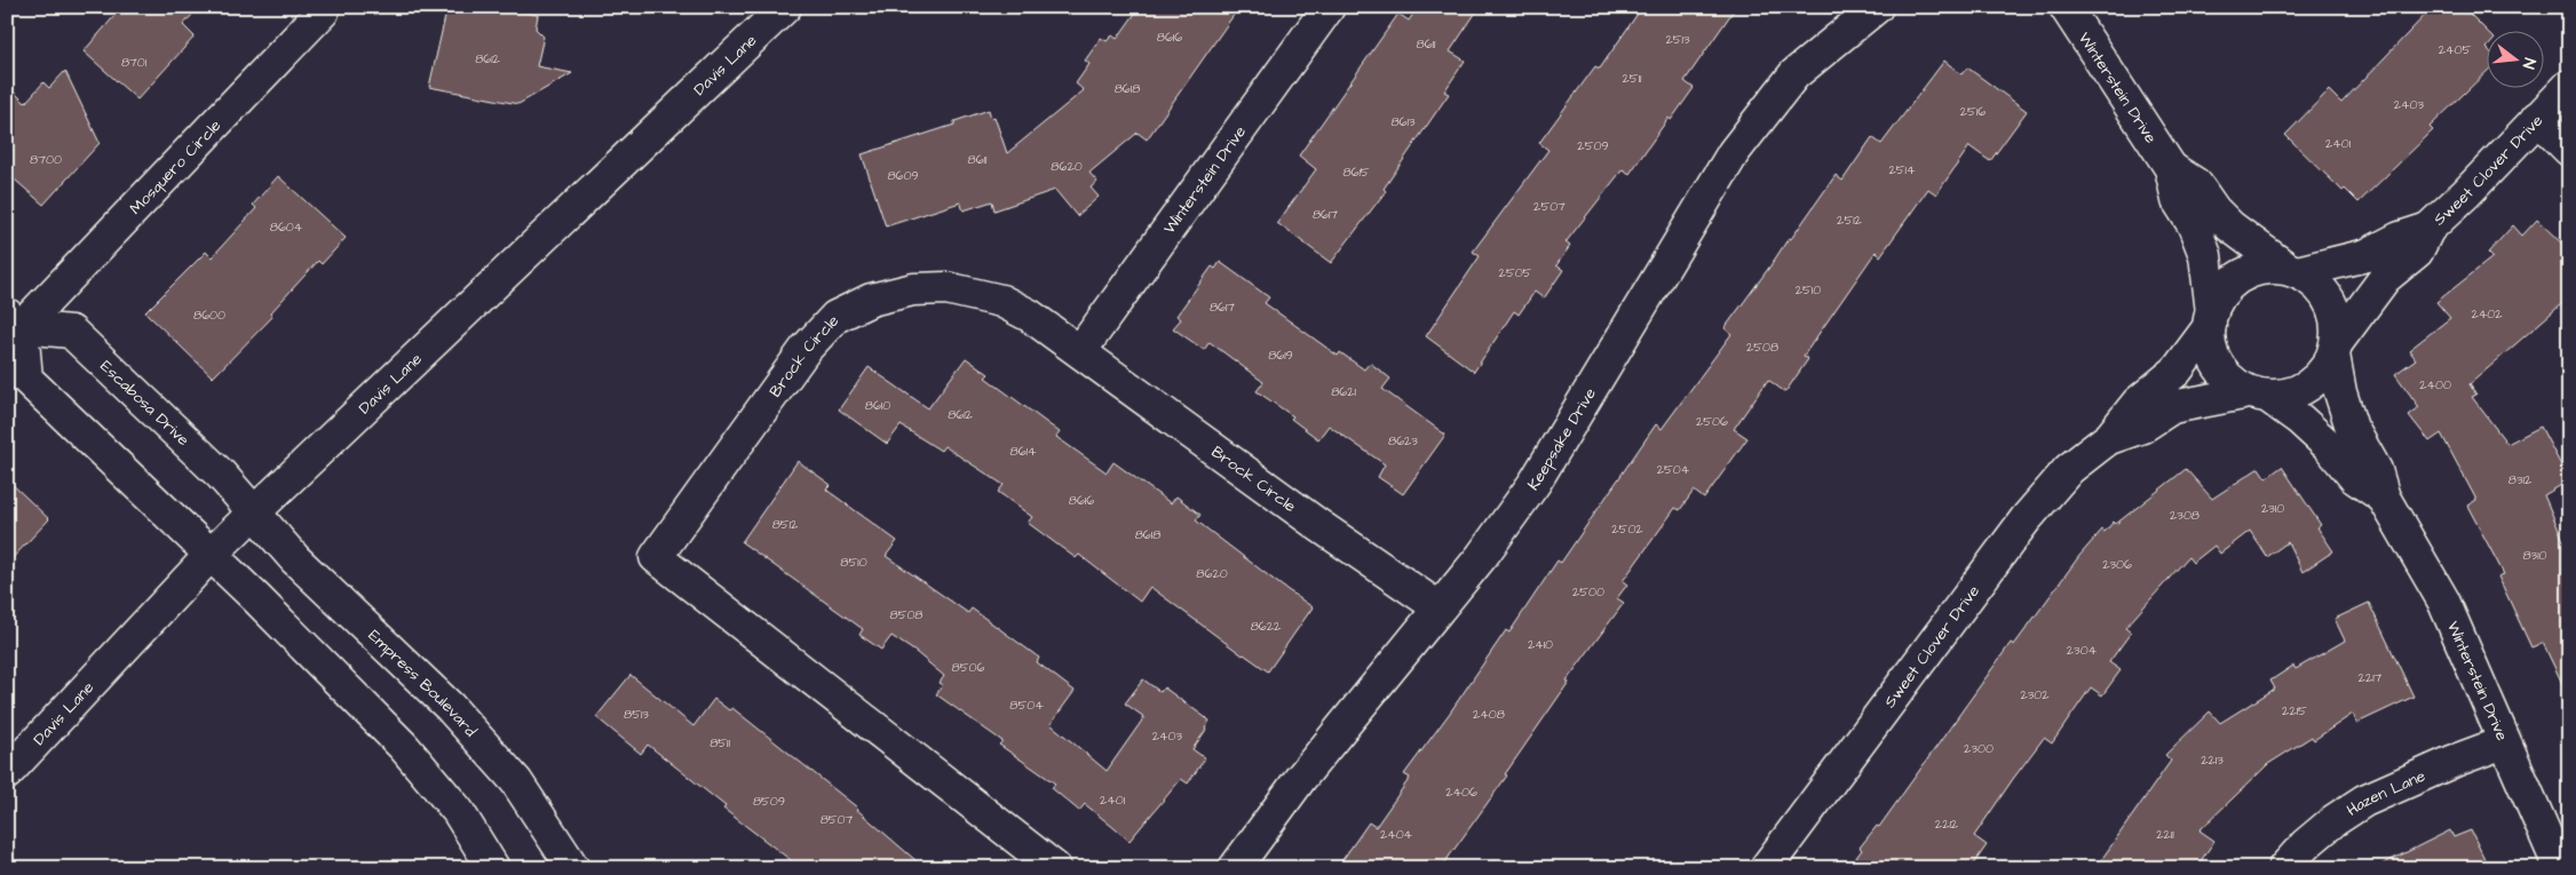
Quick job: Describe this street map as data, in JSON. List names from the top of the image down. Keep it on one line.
{"streets":{"street":["Davis Lane","Winterstein Drive","Mosquero Circle","Sweet Clover Drive","Brock Circle","Escabosa Drive","Keepsake Drive","Empress Boulevard","Hazen Lane"]},"crossings":[["Davis Lane","Escabosa Drive"],["Davis Lane","Empress Boulevard"],["Winterstein Drive","Sweet Clover Drive"],["Winterstein Drive","Brock Circle"],["Winterstein Drive","Hazen Lane"],["Mosquero Circle","Escabosa Drive"],["Brock Circle","Keepsake Drive"],["Escabosa Drive","Empress Boulevard"]],"house_numbers":["8616","2513","8611","2405","8612","8701","2511","8618","2403","2516","8613","2401","2509","8700","8611","8620","2514","8615","8609","2507","8617","2512","8604","2505","2510","8617","2402","8600","2508","8619","2400","8621","8610","8612","2506","8623","8614","2504","8312","8616","2310","2308","8512","2502","8618","8310","8510","2306","8620","2500","8508","8622","2410","2304","8506","2217","2302","8504","2215","8513","2408","2403","8511","2300","2213","2406","2401","8509","8507","2212","2404","2211"],"north":"right"}
